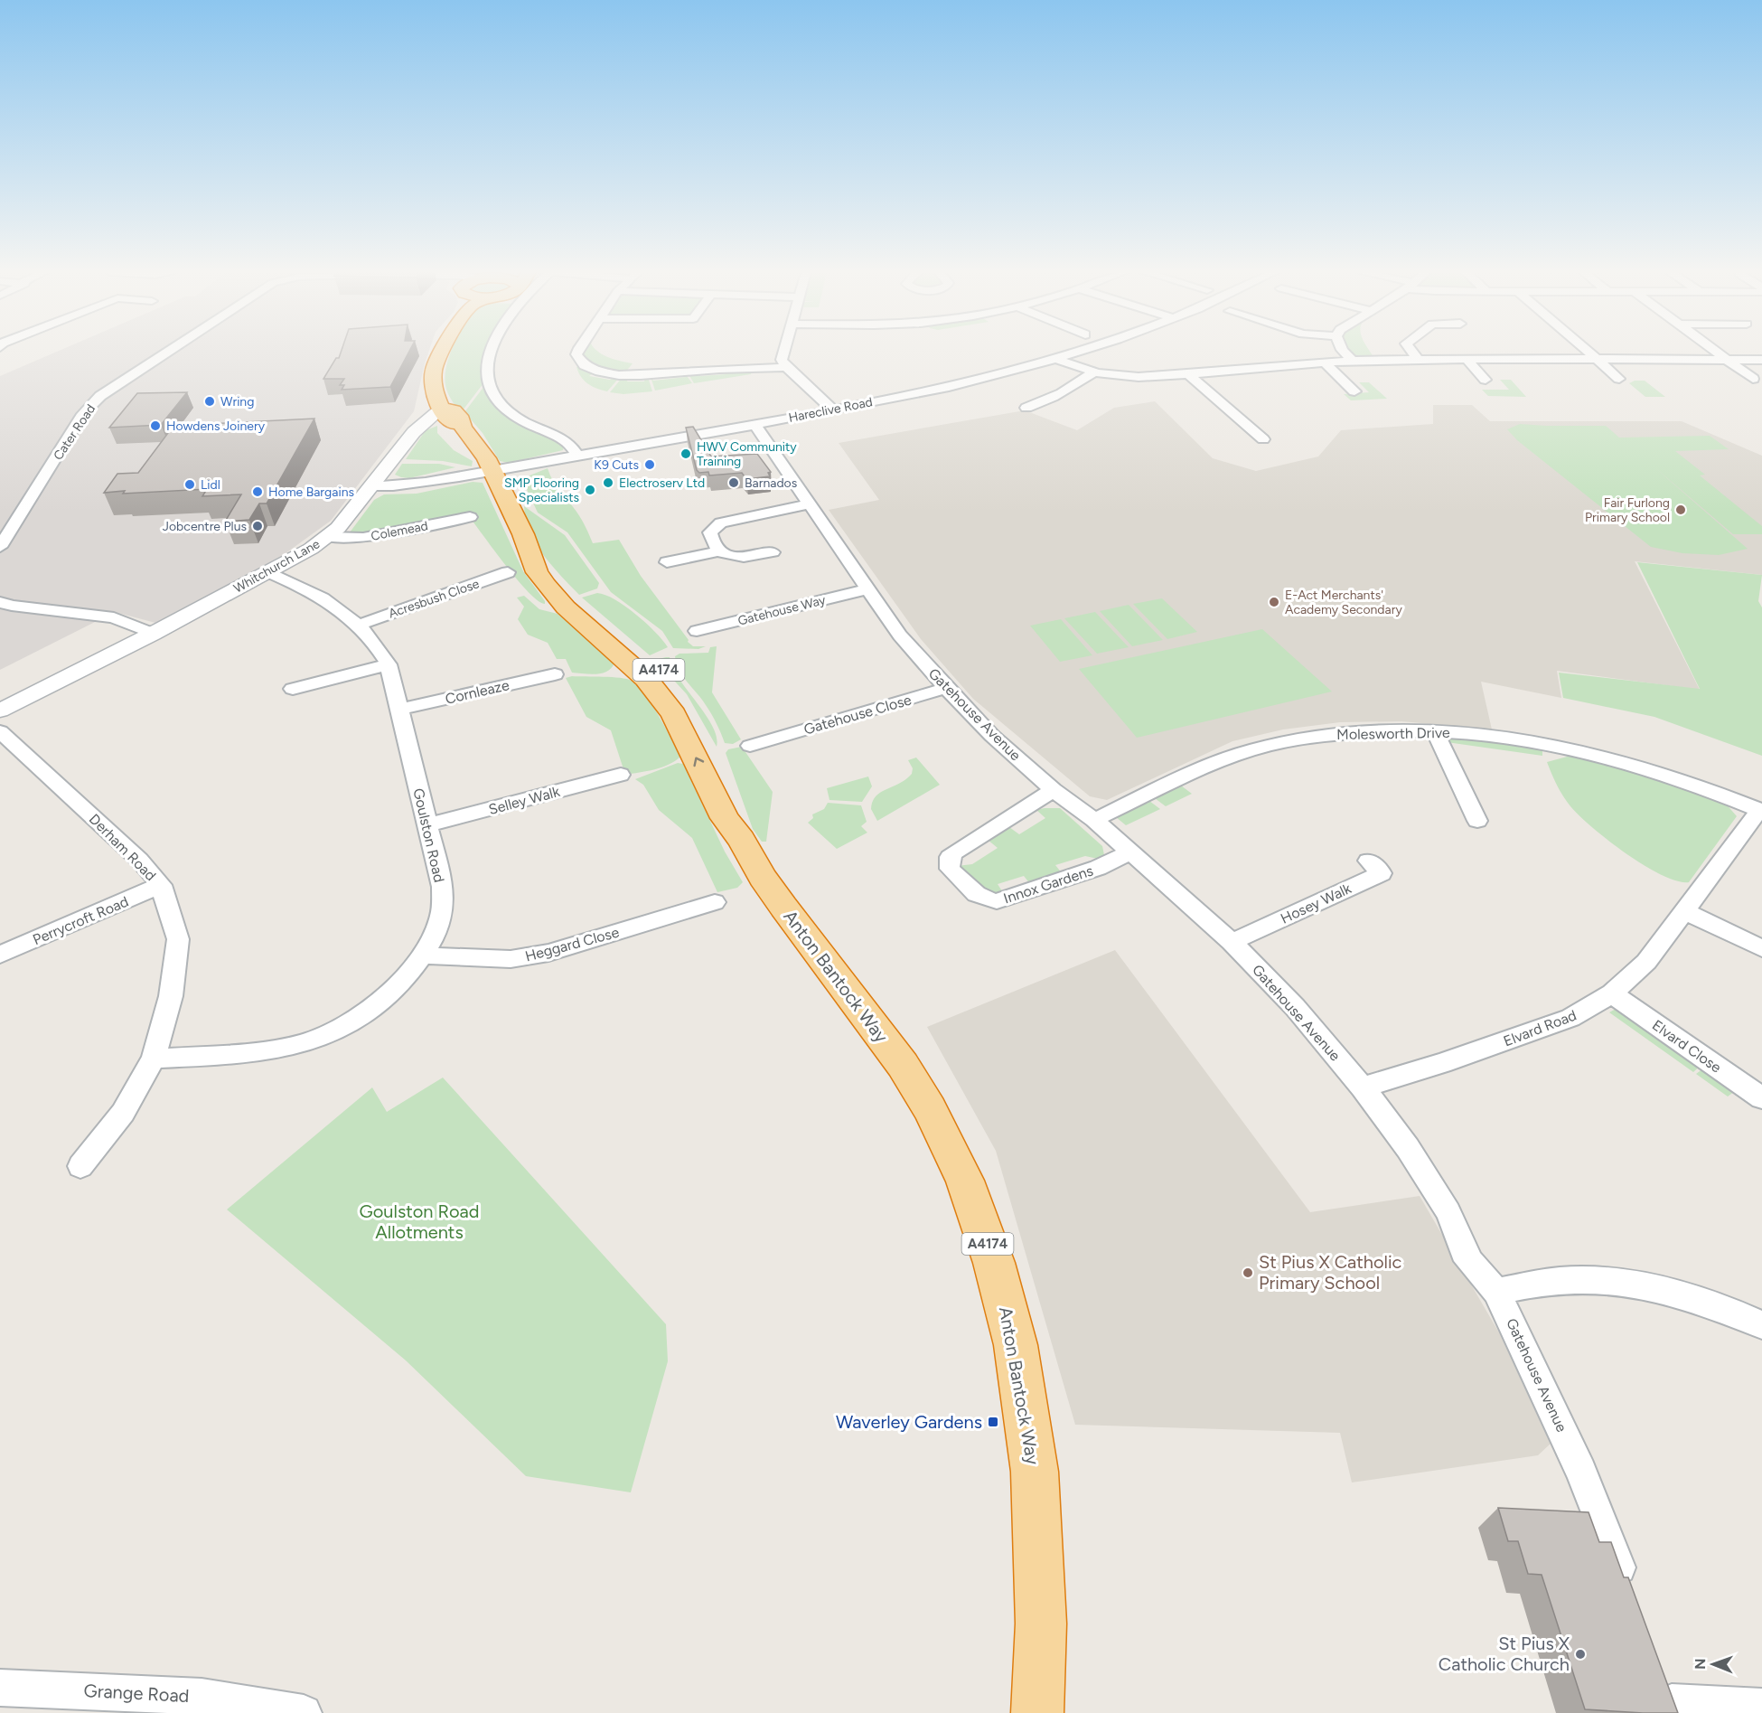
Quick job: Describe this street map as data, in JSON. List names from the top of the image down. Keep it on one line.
{"streets":{"highway":["A4174","Anton Bantock Way"],"street":["Hareclive Road","Cater Road","Colemead","Whitchurch Lane","Acresbush Close","Gatehouse Way","Cornleaze","Gatehouse Close","Gatehouse Avenue","Molesworth Drive","Selley Walk","Goulston Road","Derham Road","Innox Gardens","Hosey Walk","Perrycroft Road","Heggard Close","Elvard Road","Elvard Close","Grange Road"]},"crossings":[["Hareclive Road","Whitchurch Lane"],["Hareclive Road","A4174"],["Hareclive Road","Gatehouse Avenue"],["Hareclive Road","Anton Bantock Way"],["Colemead","Whitchurch Lane"],["Whitchurch Lane","A4174"],["Whitchurch Lane","Goulston Road"],["Acresbush Close","Goulston Road"],["Gatehouse Way","Gatehouse Avenue"],["A4174","Anton Bantock Way"],["Cornleaze","Goulston Road"],["Gatehouse Close","Gatehouse Avenue"],["Gatehouse Avenue","Molesworth Drive"],["Gatehouse Avenue","Innox Gardens"],["Gatehouse Avenue","Hosey Walk"],["Gatehouse Avenue","Elvard Road"],["Molesworth Drive","Elvard Road"],["Selley Walk","Goulston Road"],["Goulston Road","Derham Road"],["Goulston Road","Heggard Close"],["Derham Road","Perrycroft Road"],["Elvard Road","Elvard Close"]],"parks":["Goulston Road Allotments"],"places":{"other":["Wring","Howdens Joinery","HWV Community Training","K9 Cuts","Electroserv Ltd","Barnados","Lidl","SMP Flooring Specialists","Home Bargains","Fair Furlong Primary School","Jobcentre Plus","E-Act Merchants' Academy Secondary","St Pius X Catholic Primary School","St Pius X Catholic Church"],"transit":["Waverley Gardens"]},"north":"left"}
